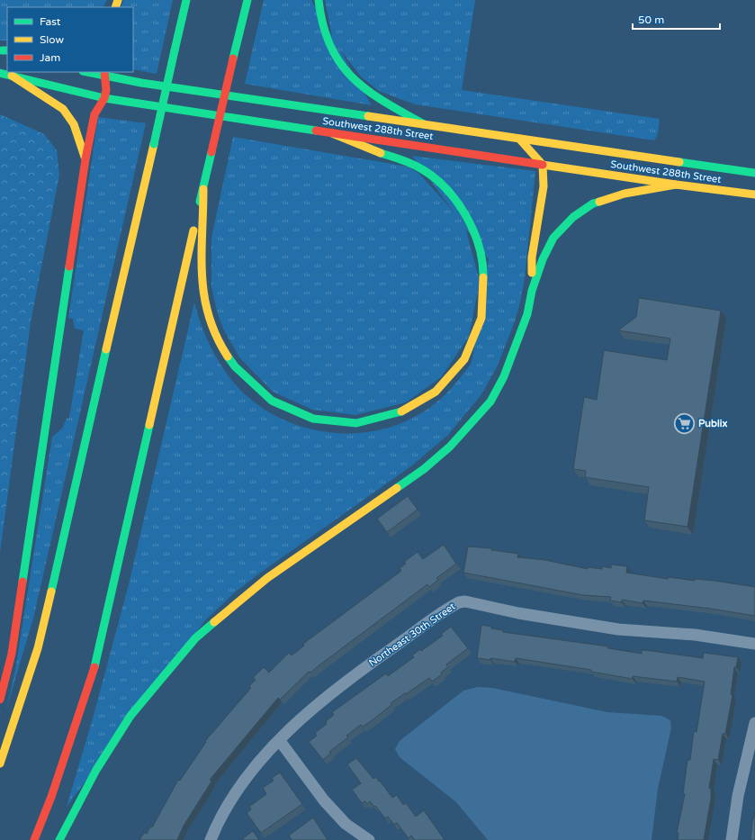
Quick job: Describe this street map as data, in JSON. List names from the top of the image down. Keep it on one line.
{"streets":{"main road":["Southwest 288th Street"],"street":["Northeast 30th Street"]},"places":{"supermarket":["Publix"]},"legend":["Fast","Slow","Jam"],"scale_bar":"50 m"}
